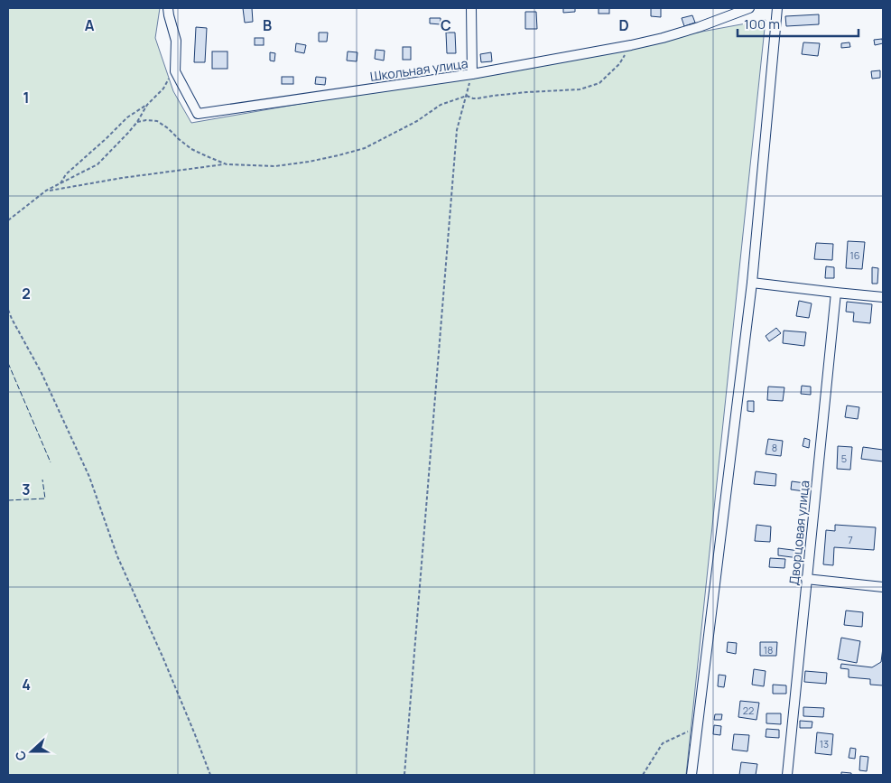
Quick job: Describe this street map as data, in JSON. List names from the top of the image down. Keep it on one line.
{"streets":{"street":["Школьная улица","Дворцовая улица"]},"house_numbers":["16","8","5","7","18","22","13"],"scale_bar":"100 m","north":"left","grid":{"columns":["A","B","C","D"],"rows":["1","2","3","4"]}}
